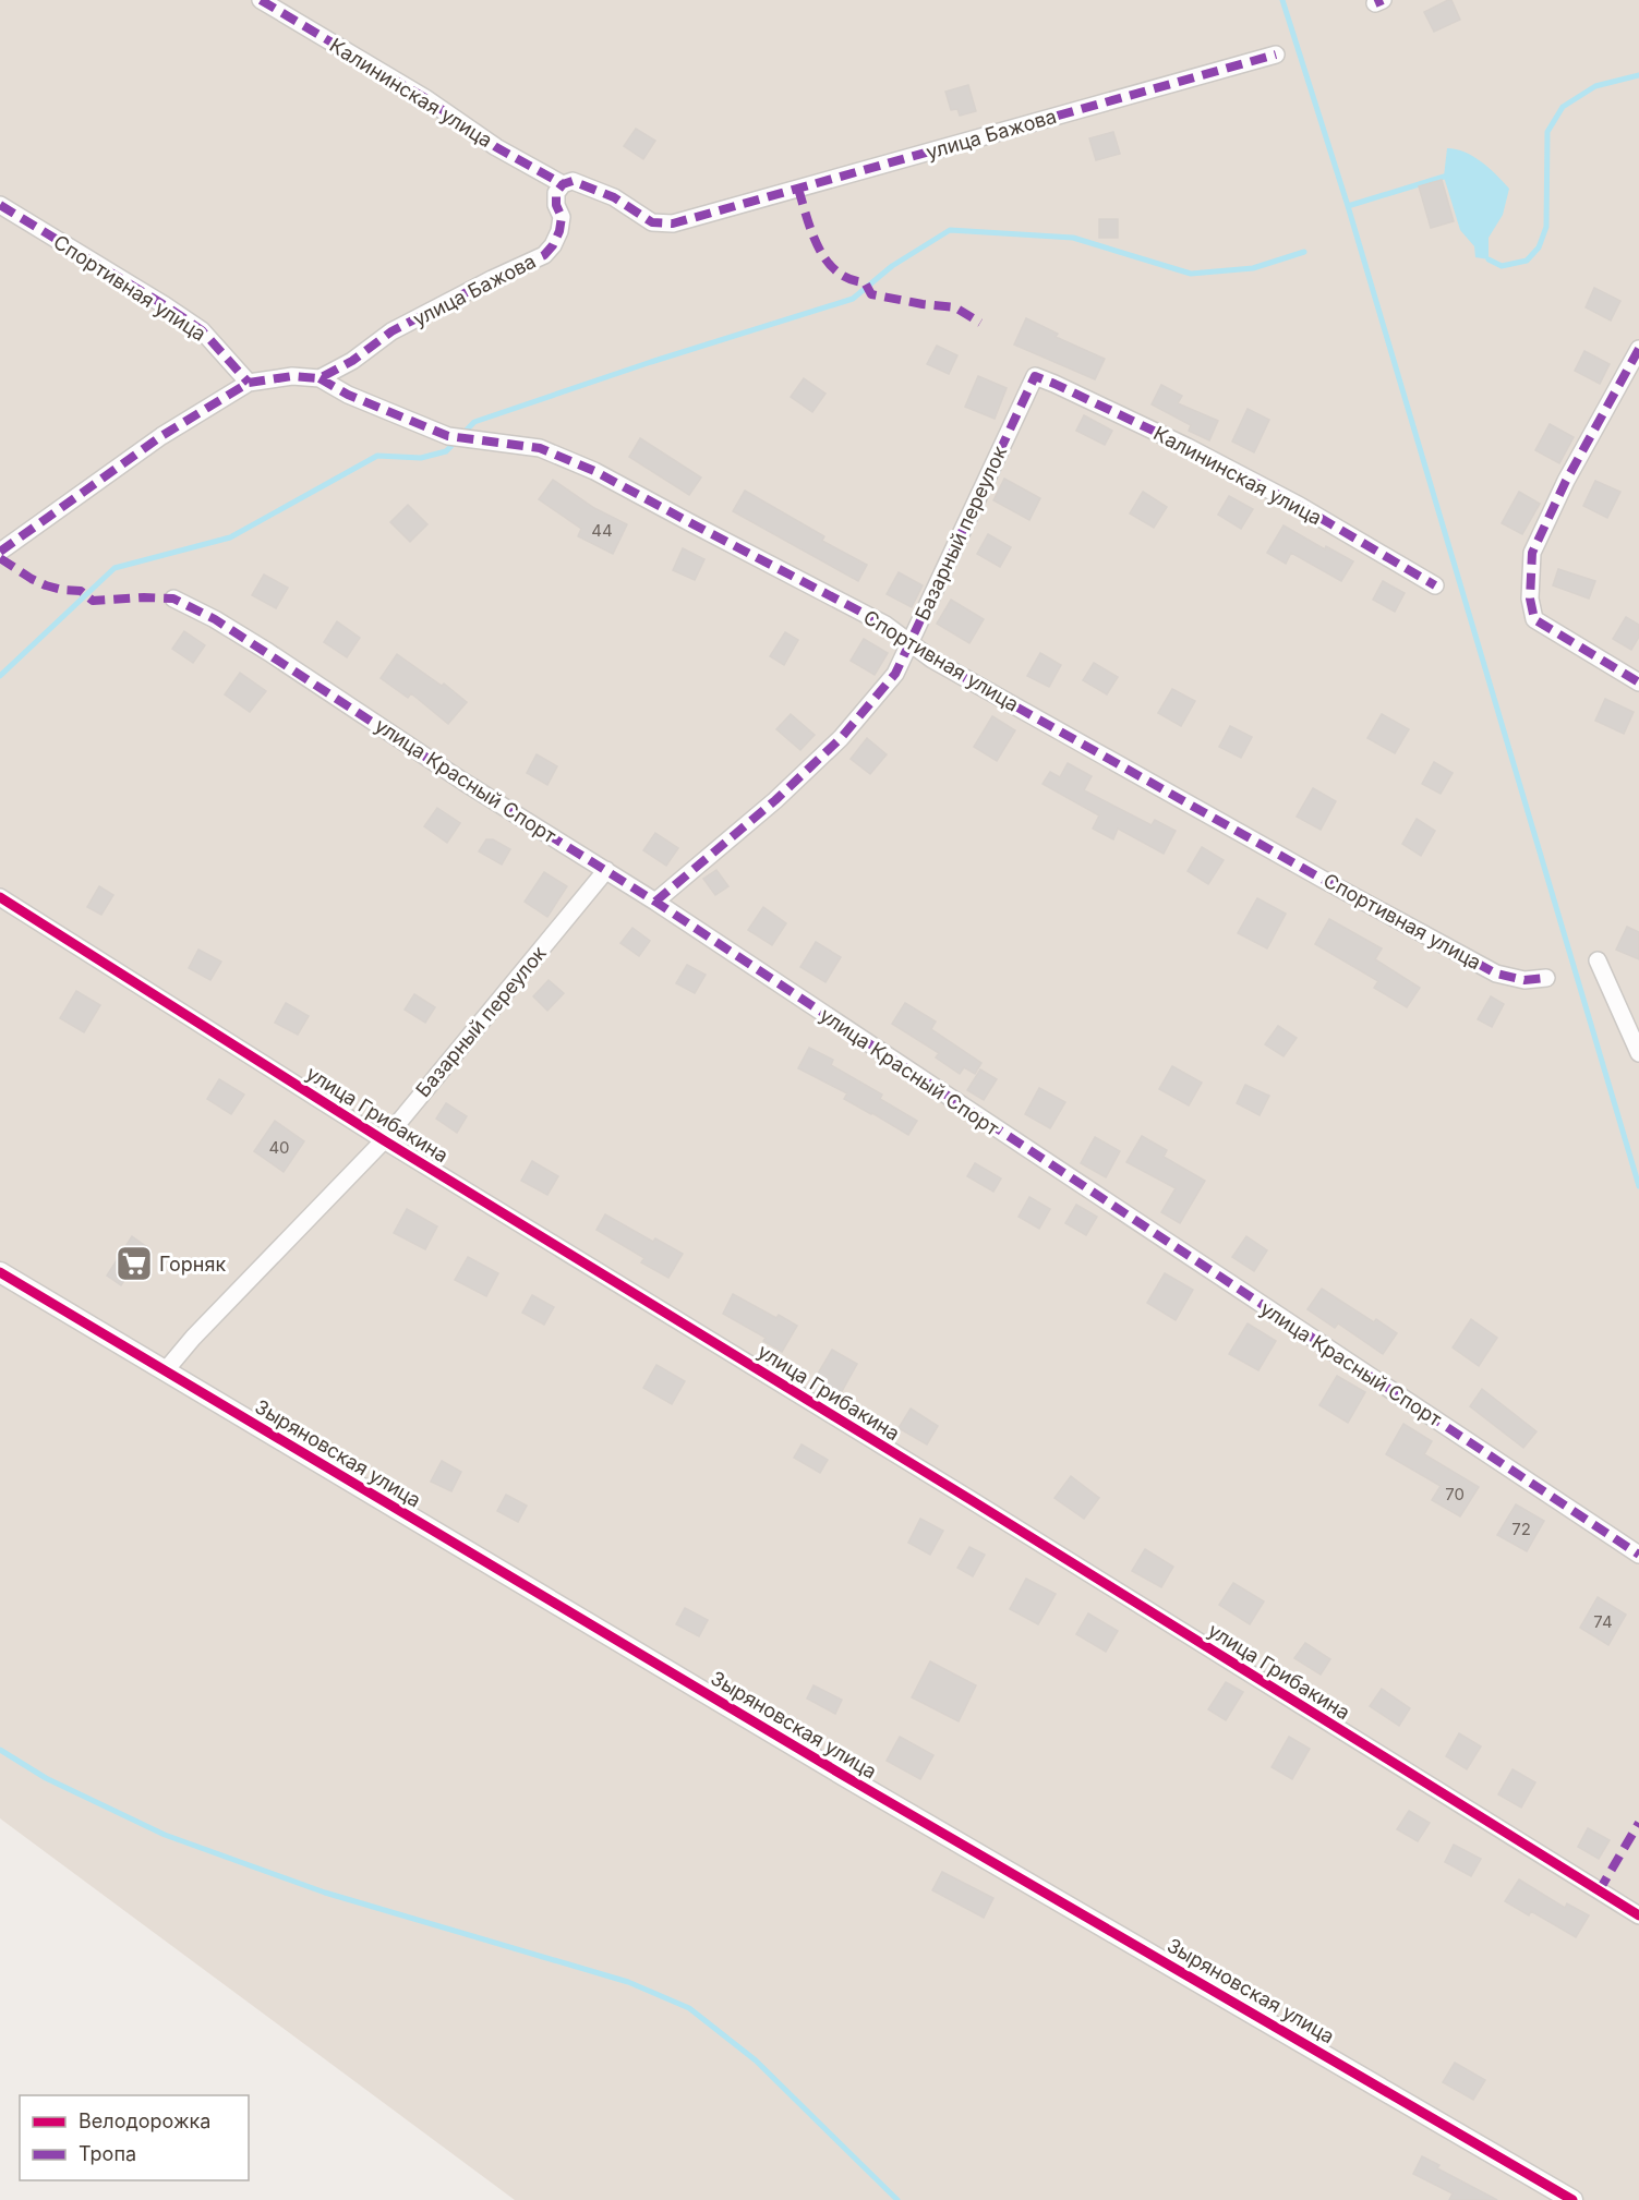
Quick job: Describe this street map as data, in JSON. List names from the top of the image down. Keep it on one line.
{"streets":{"street":["Калининская улица","улица Бажова","Спортивная улица","Базарный переулок","улица Красный Спорт","улица Грибакина","Зыряновская улица"]},"crossings":[["Калининская улица","улица Бажова"],["Калининская улица","Базарный переулок"],["улица Бажова","Спортивная улица"],["Спортивная улица","Базарный переулок"],["Базарный переулок","улица Красный Спорт"],["Базарный переулок","улица Грибакина"],["Базарный переулок","Зыряновская улица"]],"places":{"supermarket":["Горняк"]},"house_numbers":["44","40","70","72","74"],"legend":["Велодорожка","Тропа"]}
